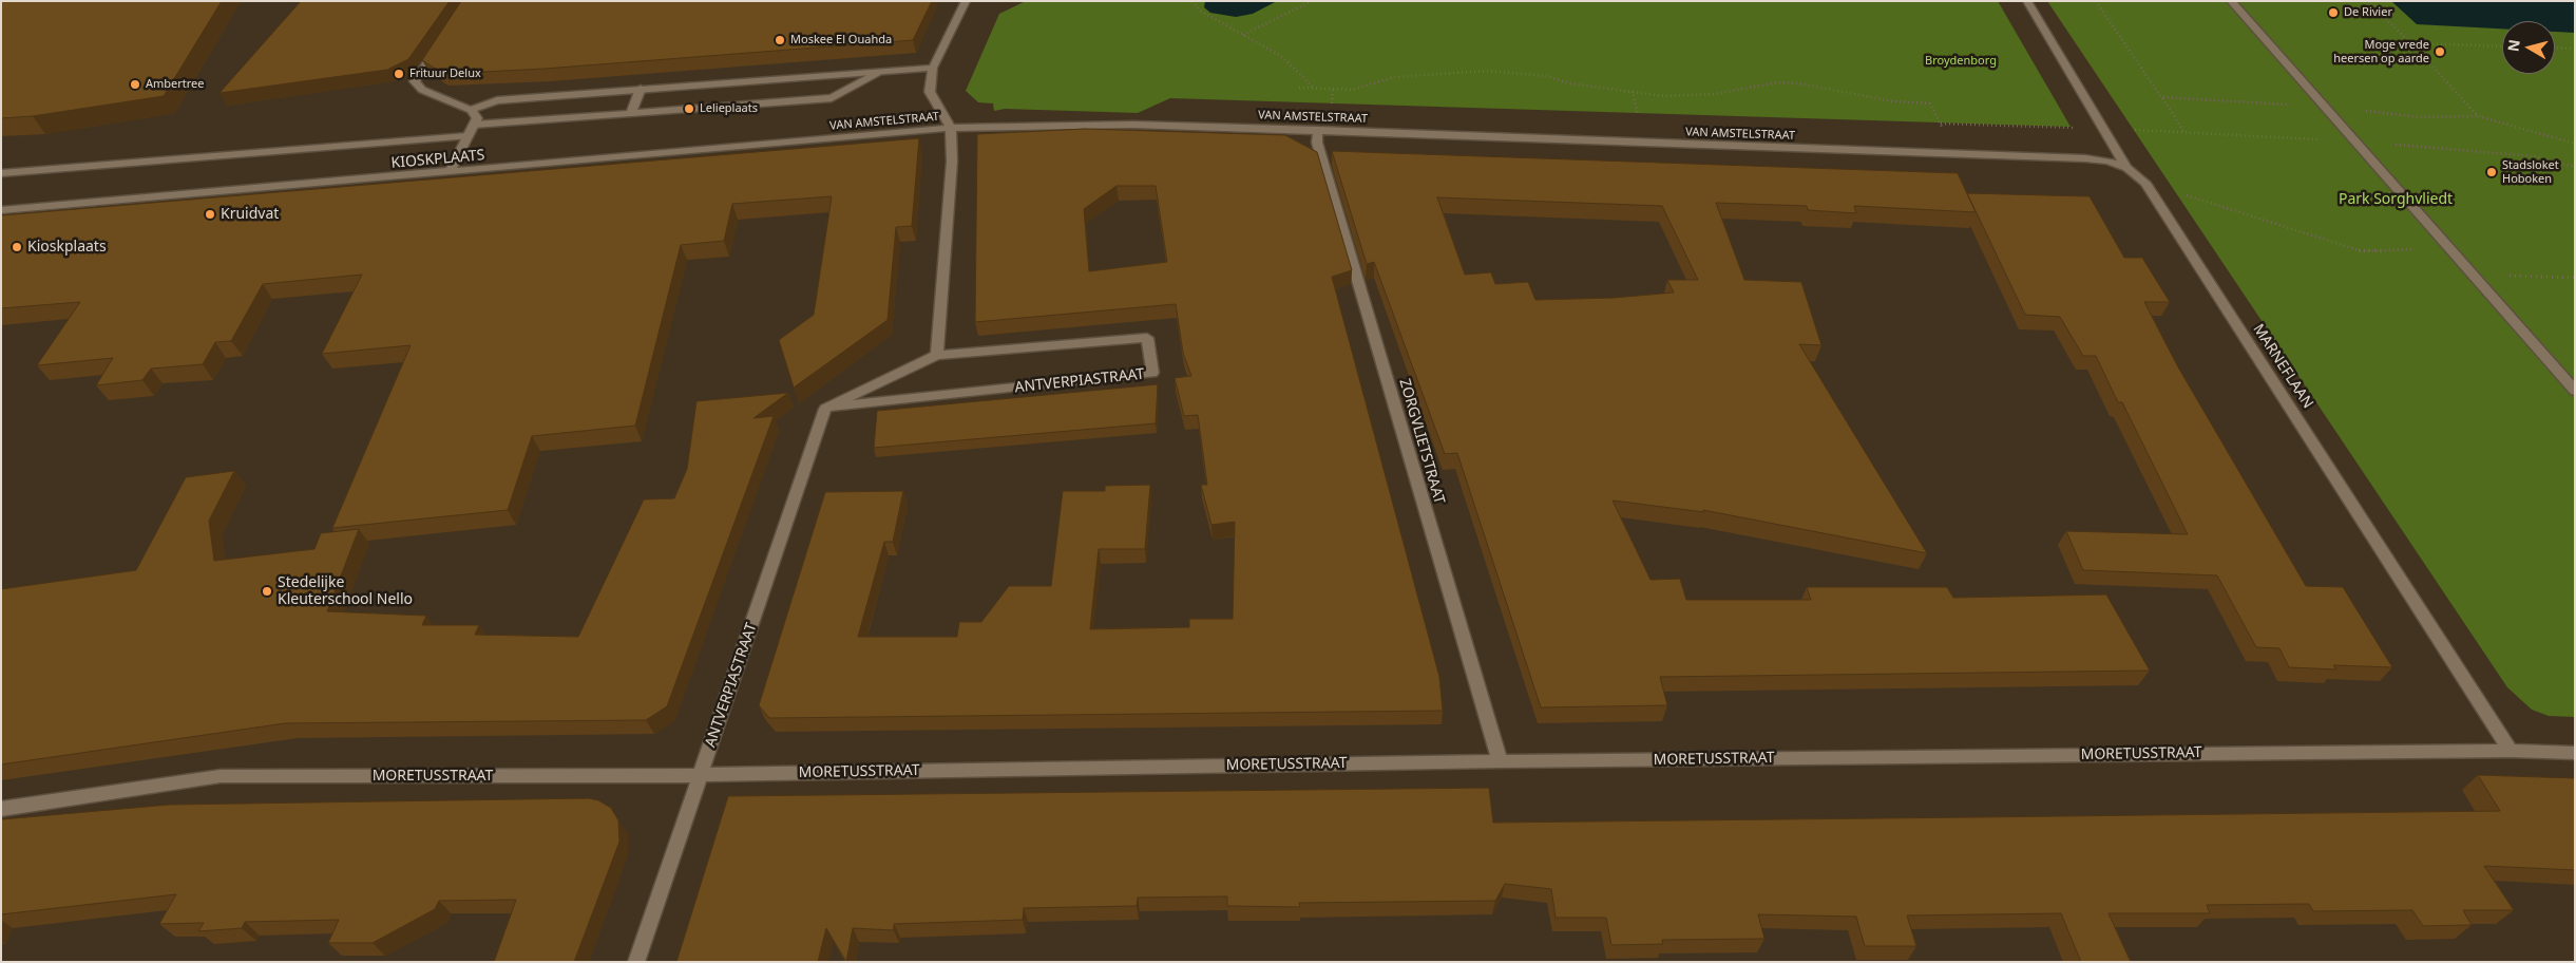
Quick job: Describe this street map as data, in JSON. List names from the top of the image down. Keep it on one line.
{"streets":{"street":["VAN AMSTELSTRAAT","KIOSKPLAATS","MARNEFLAAN","ANTVERPIASTRAAT","ZORGVLIETSTRAAT","MORETUSSTRAAT"]},"crossings":[["VAN AMSTELSTRAAT","KIOSKPLAATS"],["VAN AMSTELSTRAAT","MARNEFLAAN"],["VAN AMSTELSTRAAT","ZORGVLIETSTRAAT"],["MARNEFLAAN","MORETUSSTRAAT"],["ANTVERPIASTRAAT","MORETUSSTRAAT"],["ZORGVLIETSTRAAT","MORETUSSTRAAT"]],"parks":["Broydenborg","Park Sorghvliedt"],"places":["De Rivier","Moskee El Ouahda","Moge vrede heersen op aarde","Frituur Delux","Ambertree","Lelieplaats","Stadsloket Hoboken","Kruidvat","Kioskplaats","Stedelijke Kleuterschool Nello"],"north":"left"}
